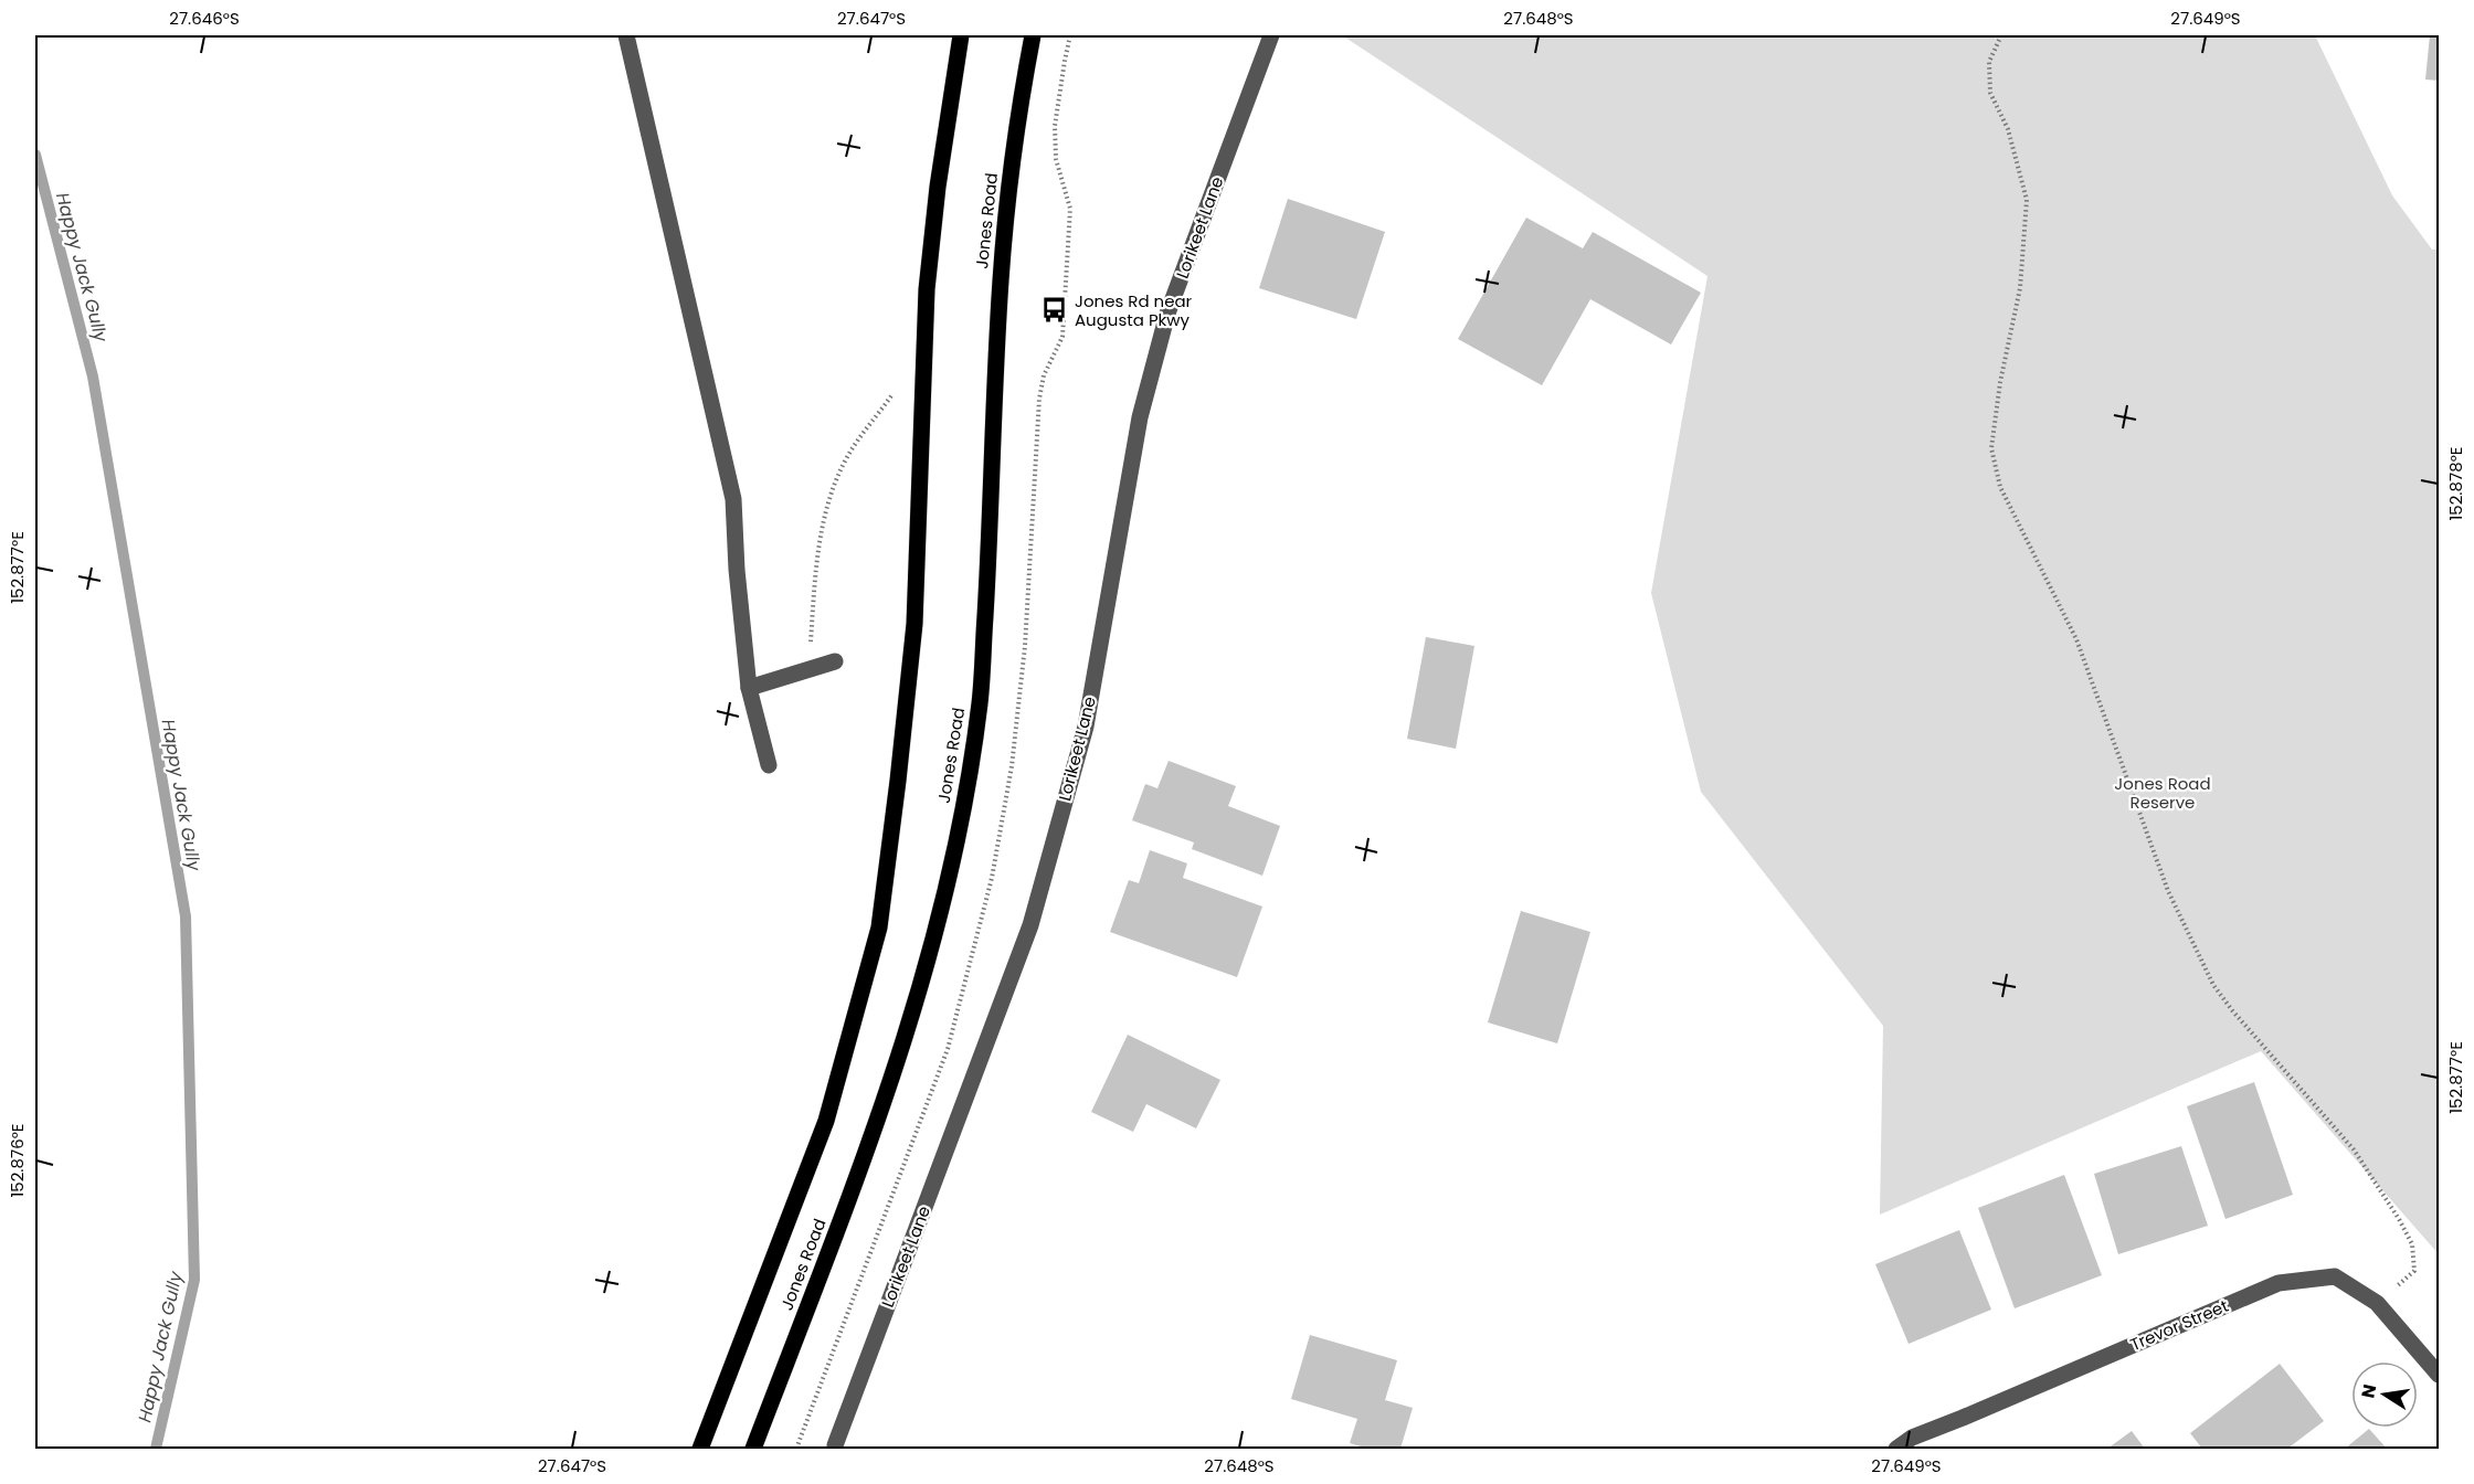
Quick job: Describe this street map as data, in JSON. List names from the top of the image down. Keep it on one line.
{"streets":{"main road":["Jones Road"],"street":["Lorikeet Lane","Trevor Street"]},"water":["Happy Jack Gully"],"parks":["Jones Road Reserve"],"places":{"bus stop":["Jones Rd near Augusta Pkwy"]},"north":"left","coordinates":["27.646°S","27.647°S","27.648°S","27.649°S","152.878°E","152.877°E","152.876°E"]}
